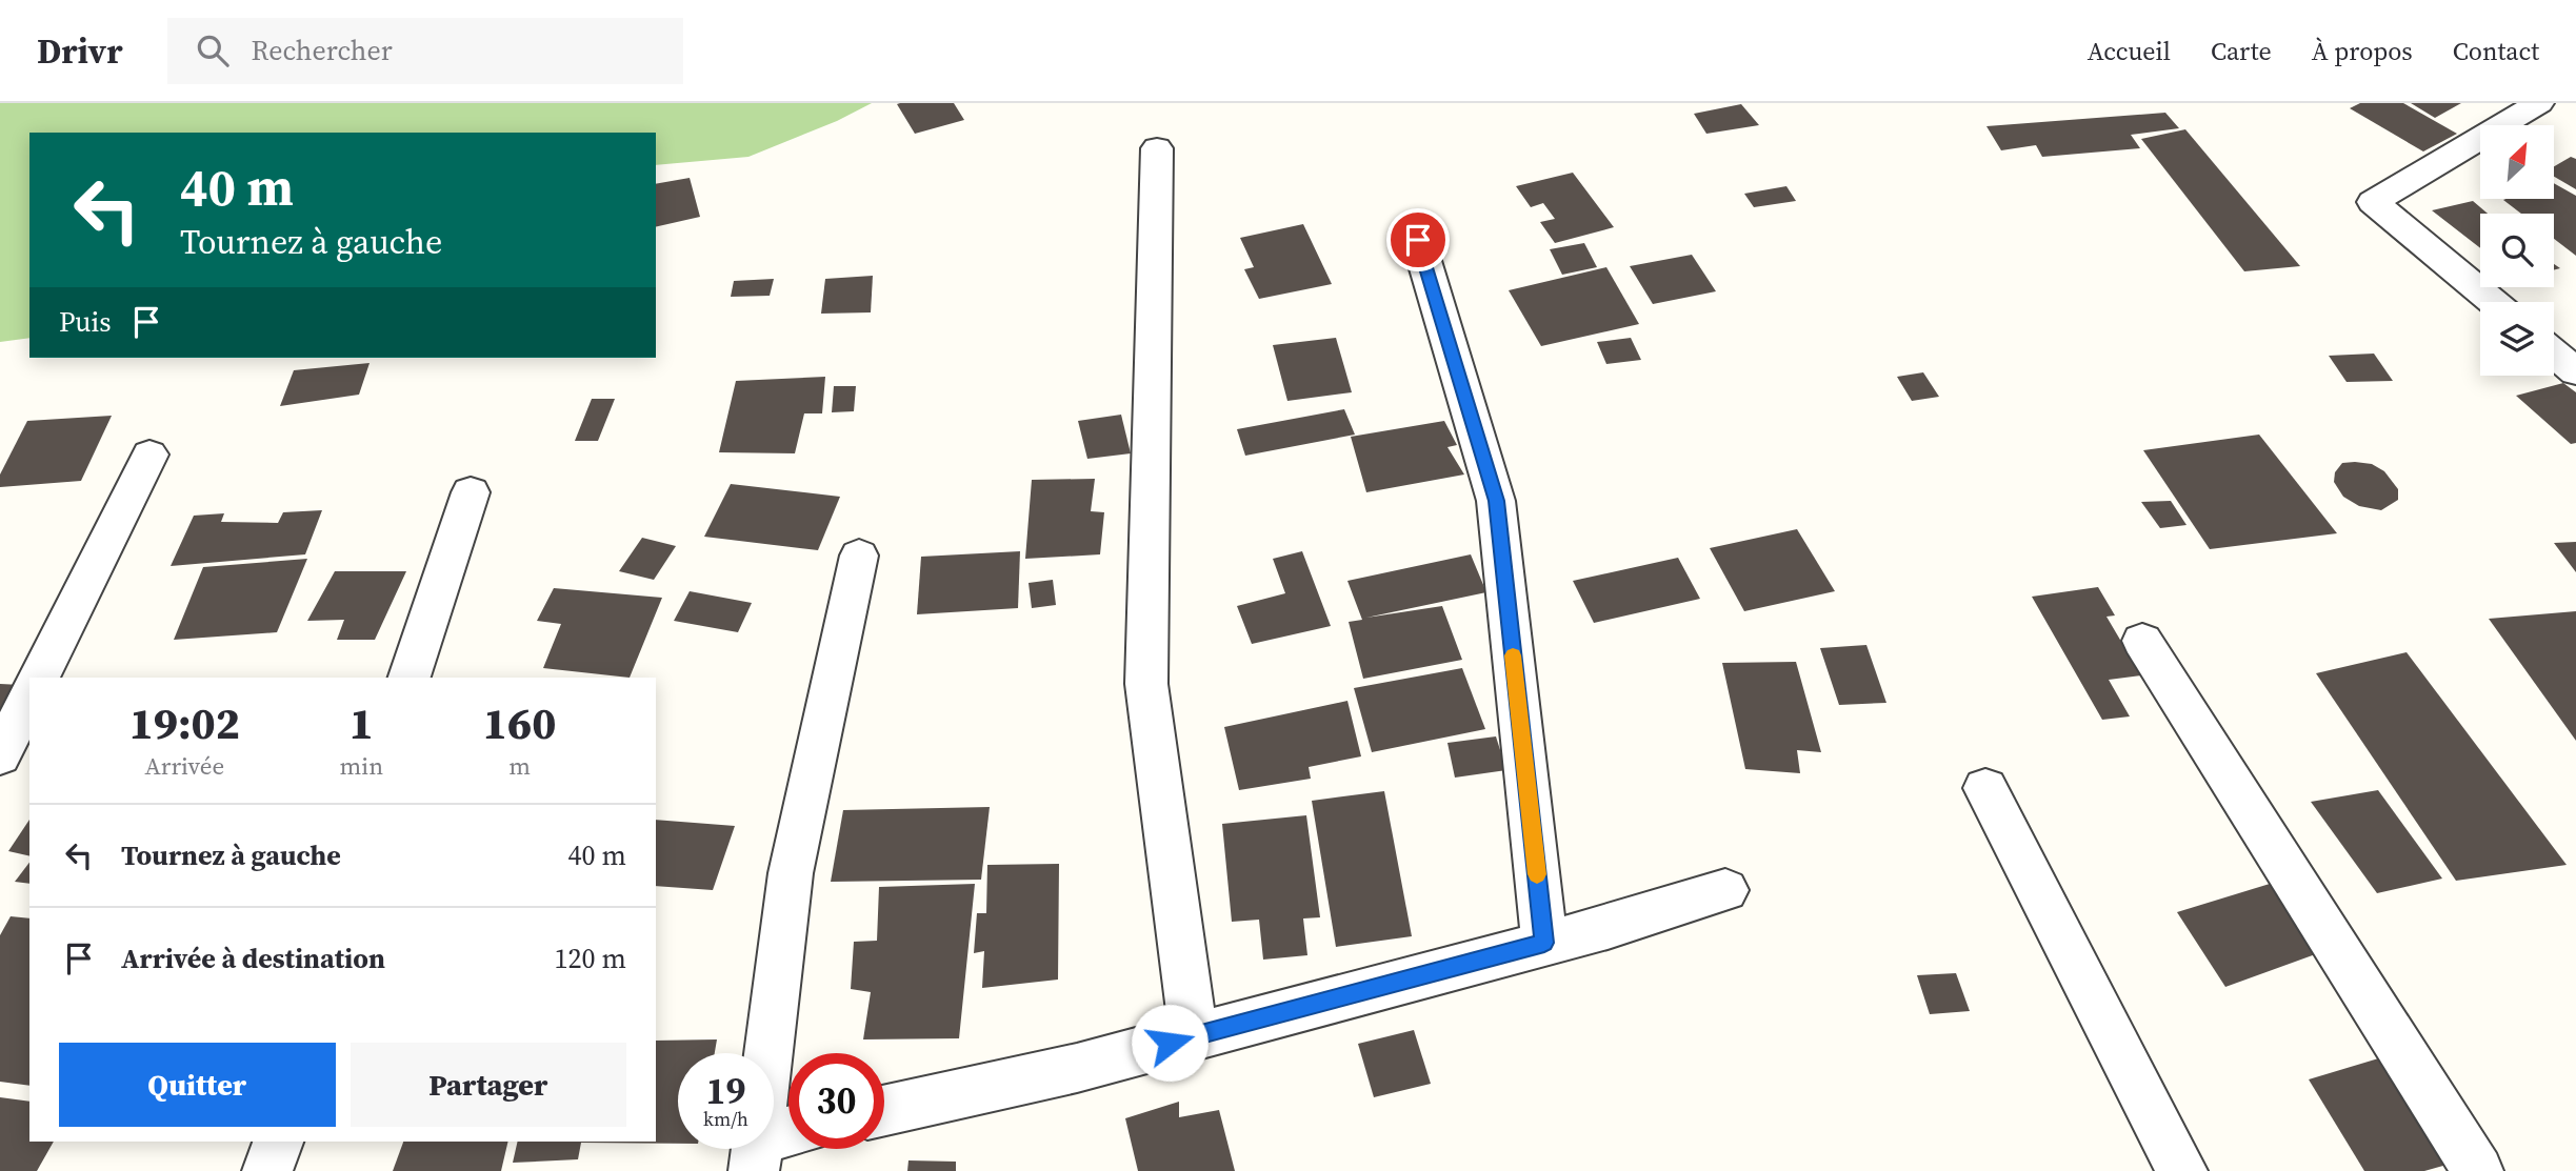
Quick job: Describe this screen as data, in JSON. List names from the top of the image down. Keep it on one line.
{"north":"top right","page":{"header":"Drivr","search":"Rechercher","nav":["Accueil","Carte","À propos","Contact"],"turn":["40 m","Tournez à gauche"],"then":"Puis","eta":["19:02","Arrivée","1","min","160","m"],"list":[{"name":"Tournez à gauche","value":"40 m"},{"name":"Arrivée à destination","value":"120 m"}],"buttons":["Quitter","Partager"],"speed":"19 km/h","limit":"30"}}
